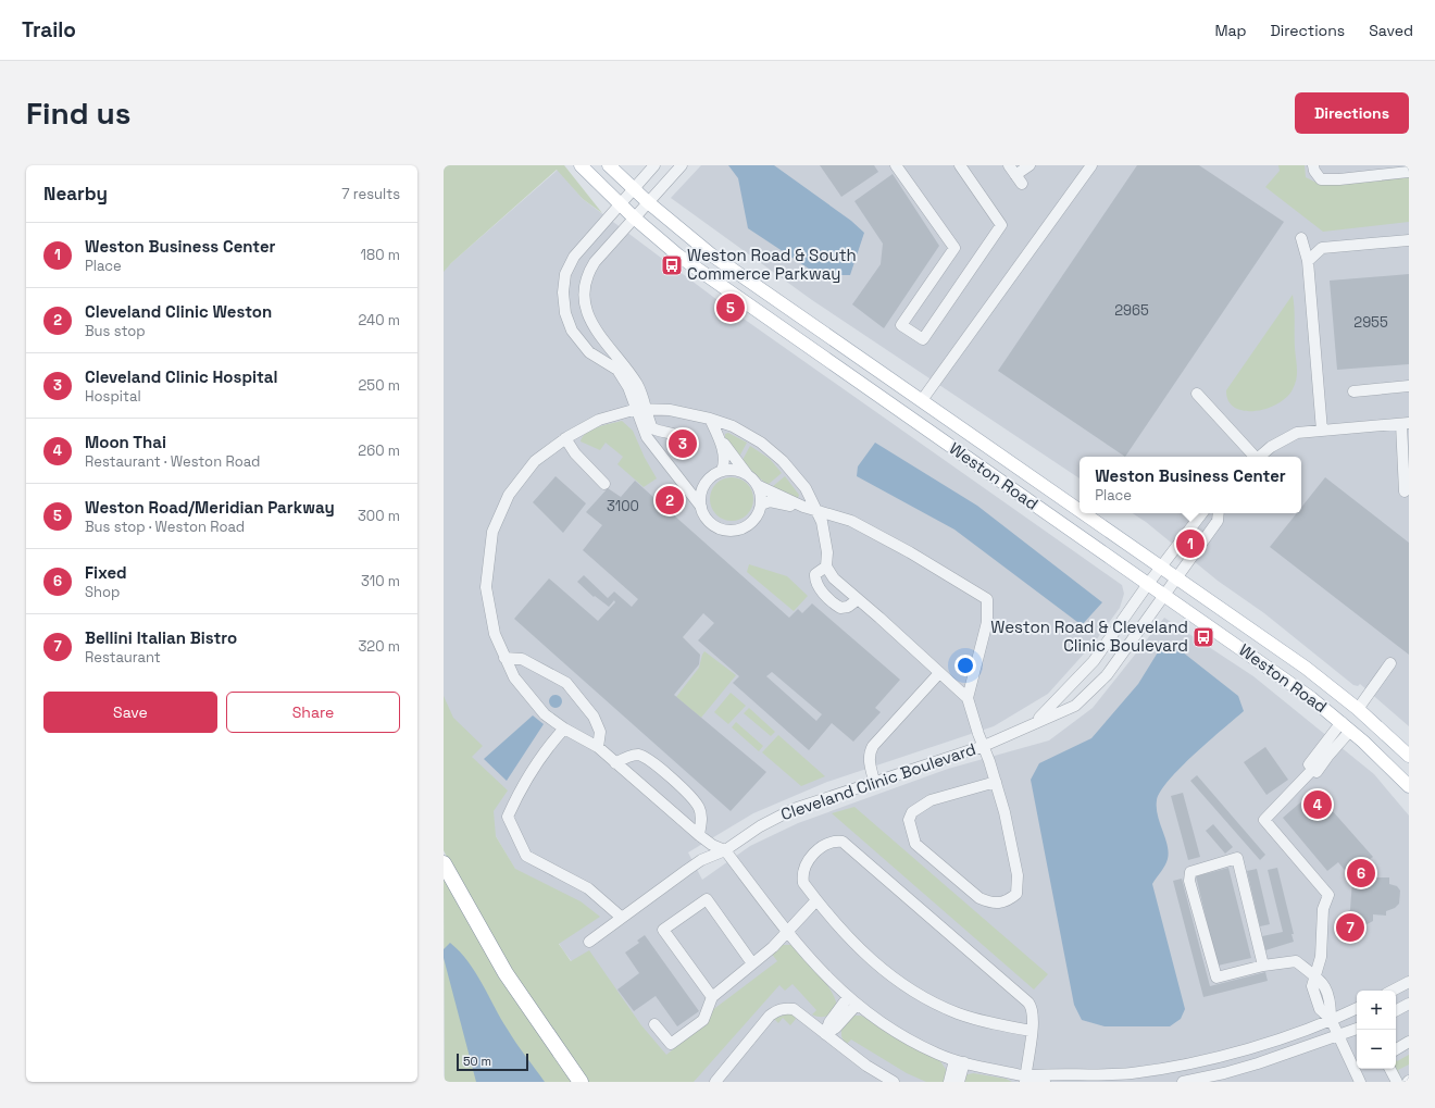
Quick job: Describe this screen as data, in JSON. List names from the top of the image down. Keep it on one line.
{"streets":{"main road":["Weston Road"],"street":["Cleveland Clinic Boulevard"]},"crossings":[["Weston Road","Cleveland Clinic Boulevard"]],"places":{"bus stop":["Weston Road & South Commerce Parkway","Weston Road & Cleveland Clinic Boulevard"]},"house_numbers":["2965","2955","3100"],"scale_bar":"50 m","page":{"header":"Trailo","nav":["Map","Directions","Saved"],"buttons":["Directions",["Save","Share"]],"title":"Find us","heading":["Nearby","7 results"],"list":[{"mark":"1","name":"Weston Business Center","note":"Place","value":"180 m"},{"mark":"2","name":"Cleveland Clinic Weston","note":"Bus stop","value":"240 m"},{"mark":"3","name":"Cleveland Clinic Hospital","note":"Hospital","value":"250 m"},{"mark":"4","name":"Moon Thai","note":"Restaurant · Weston Road","value":"260 m"},{"mark":"5","name":"Weston Road/Meridian Parkway","note":"Bus stop · Weston Road","value":"300 m"},{"mark":"6","name":"Fixed","note":"Shop","value":"310 m"},{"mark":"7","name":"Bellini Italian Bistro","note":"Restaurant","value":"320 m"}],"pins":["5","3","2","1","4","6","7"],"popup":["Weston Business Center","Place"],"map_buttons":["+","−"],"scale":"50 m"}}
